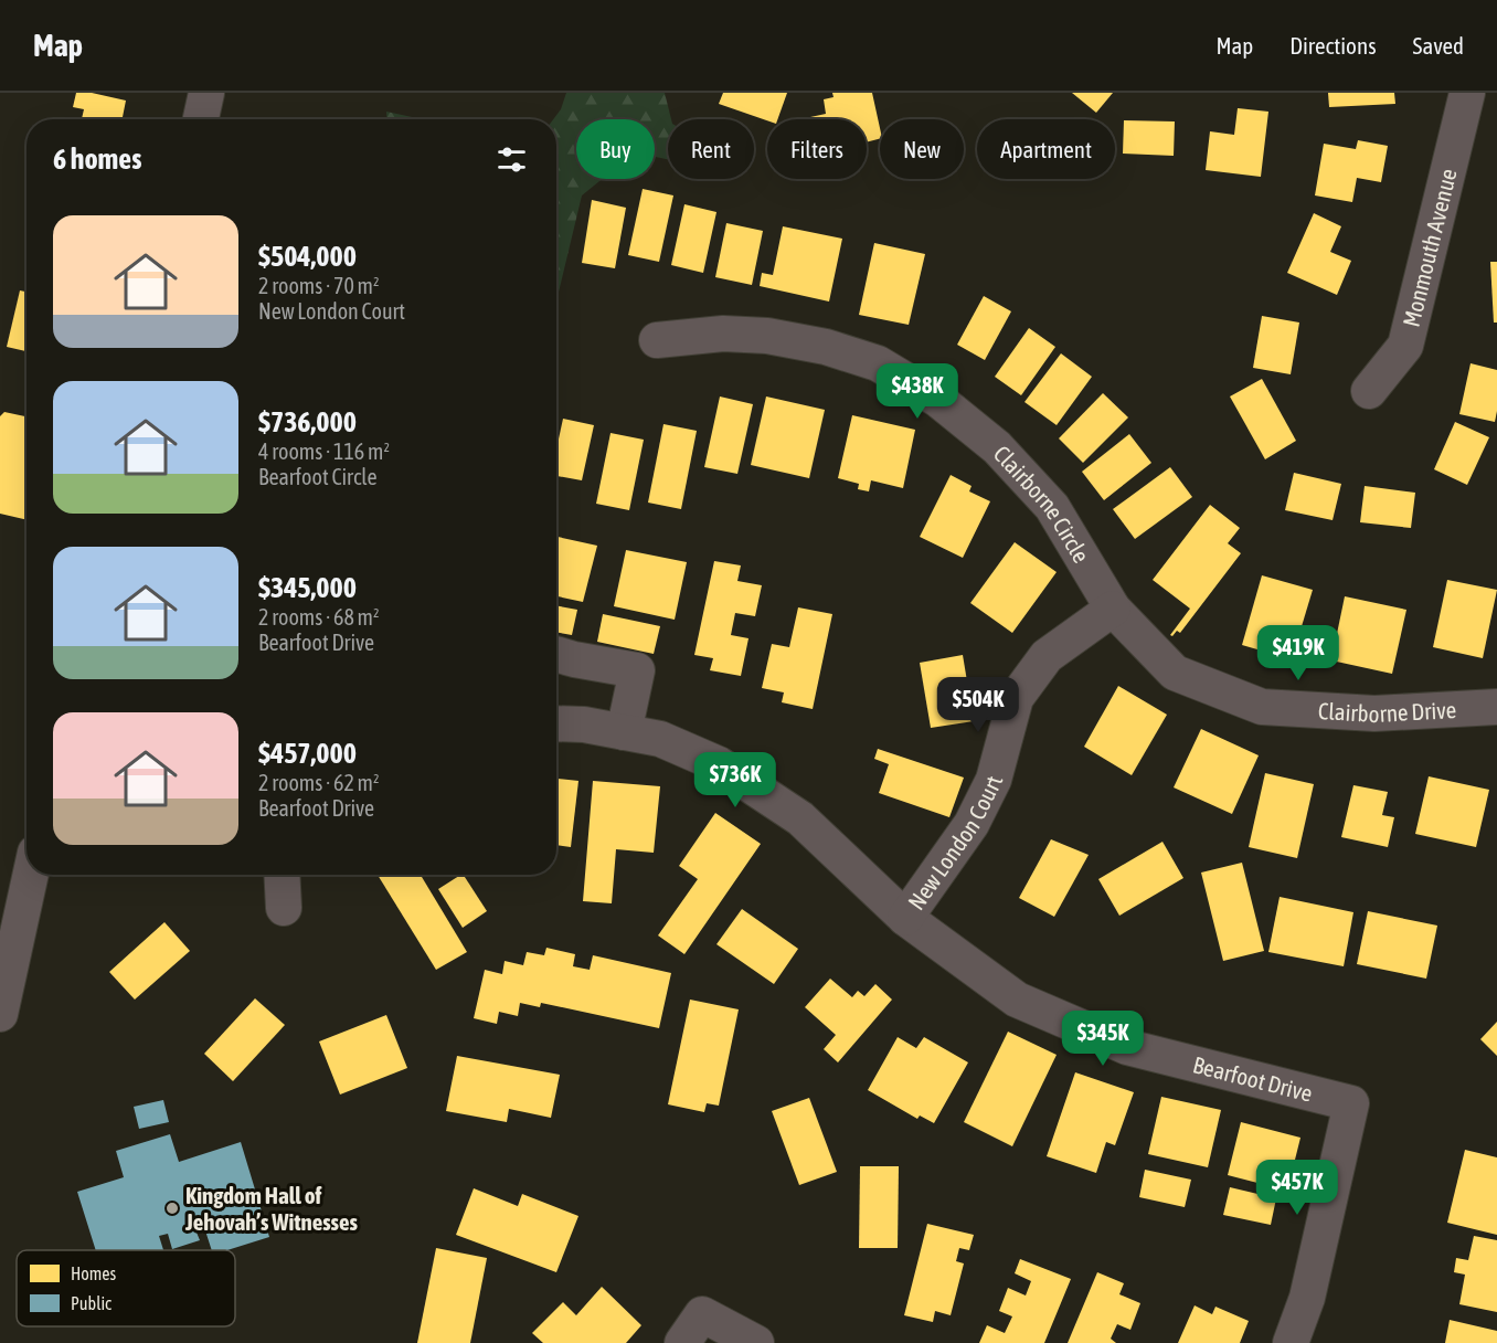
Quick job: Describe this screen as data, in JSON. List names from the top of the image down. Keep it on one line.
{"streets":{"street":["Monmouth Avenue","Clairborne Circle","Clairborne Drive","New London Court","Bearfoot Drive"]},"crossings":[["Clairborne Circle","Clairborne Drive"],["Clairborne Circle","New London Court"],["Clairborne Drive","New London Court"],["New London Court","Bearfoot Drive"]],"places":["Kingdom Hall of Jehovah’s Witnesses"],"legend":["Homes","Public"],"page":{"header":"Map","nav":["Map","Directions","Saved"],"chip":["Buy","Rent","Filters","New","Apartment"],"heading":"6 homes","list":[{"name":"$504,000","note":"2 rooms · 70 m² · New London Court"},{"name":"$736,000","note":"4 rooms · 116 m² · Bearfoot Circle"},{"name":"$345,000","note":"2 rooms · 68 m² · Bearfoot Drive"},{"name":"$457,000","note":"2 rooms · 62 m² · Bearfoot Drive"}],"price":["$438K","$419K","$504K","$736K","$345K","$457K"]}}
